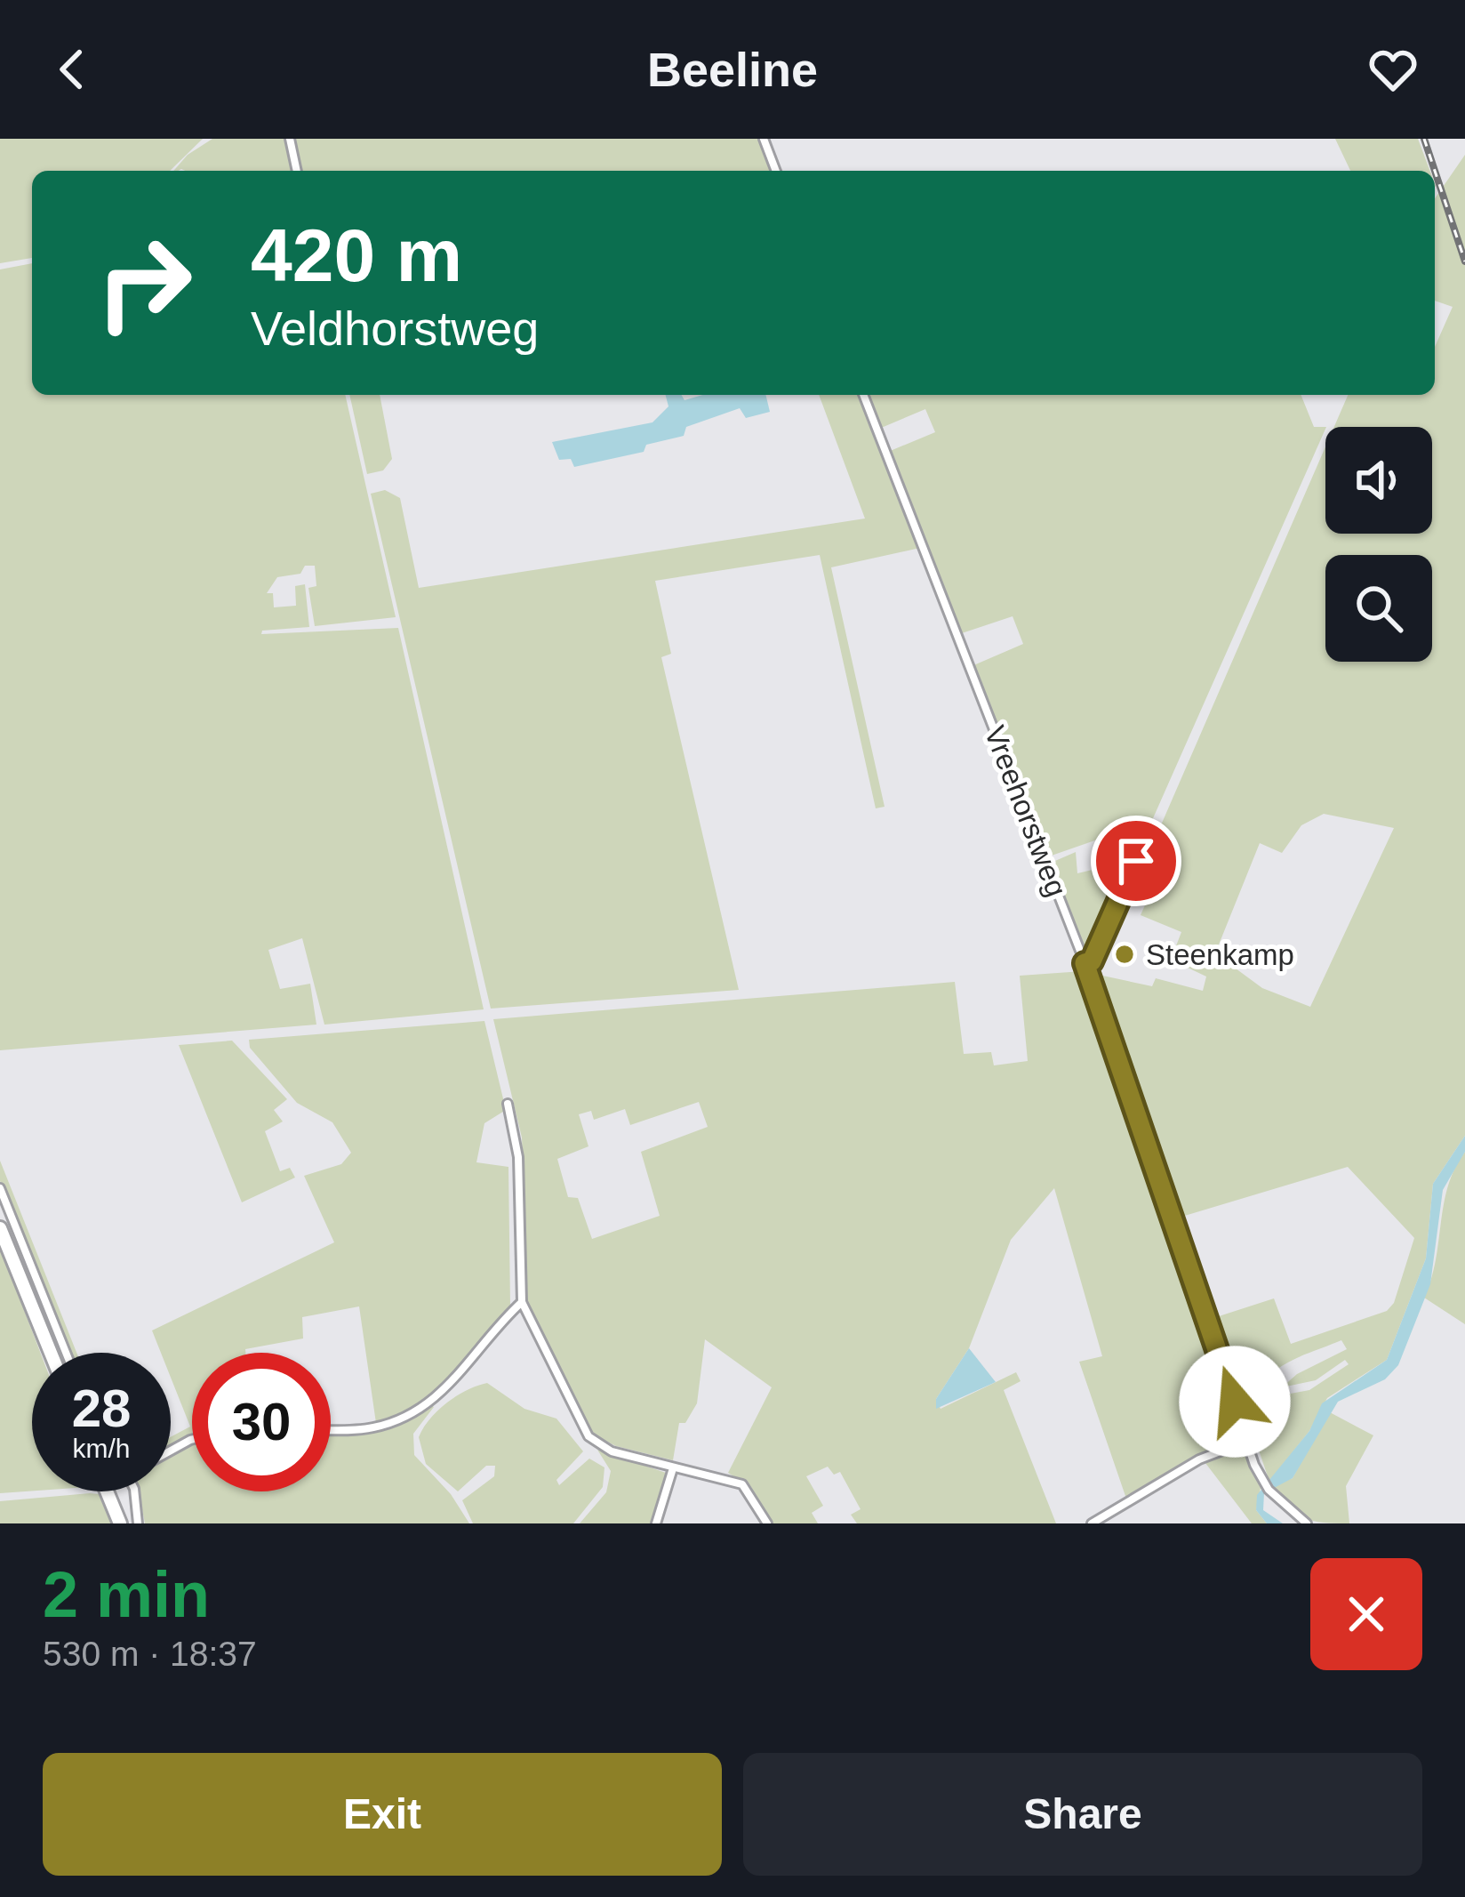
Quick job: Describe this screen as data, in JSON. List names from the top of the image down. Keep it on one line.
{"streets":{"street":["Vreehorstweg"]},"places":["Steenkamp"],"page":{"header":"Beeline","turn":["420 m","Veldhorstweg"],"speed":"28 km/h","limit":"30","heading":["2 min","530 m · 18:37"],"buttons":["Exit","Share"]}}
